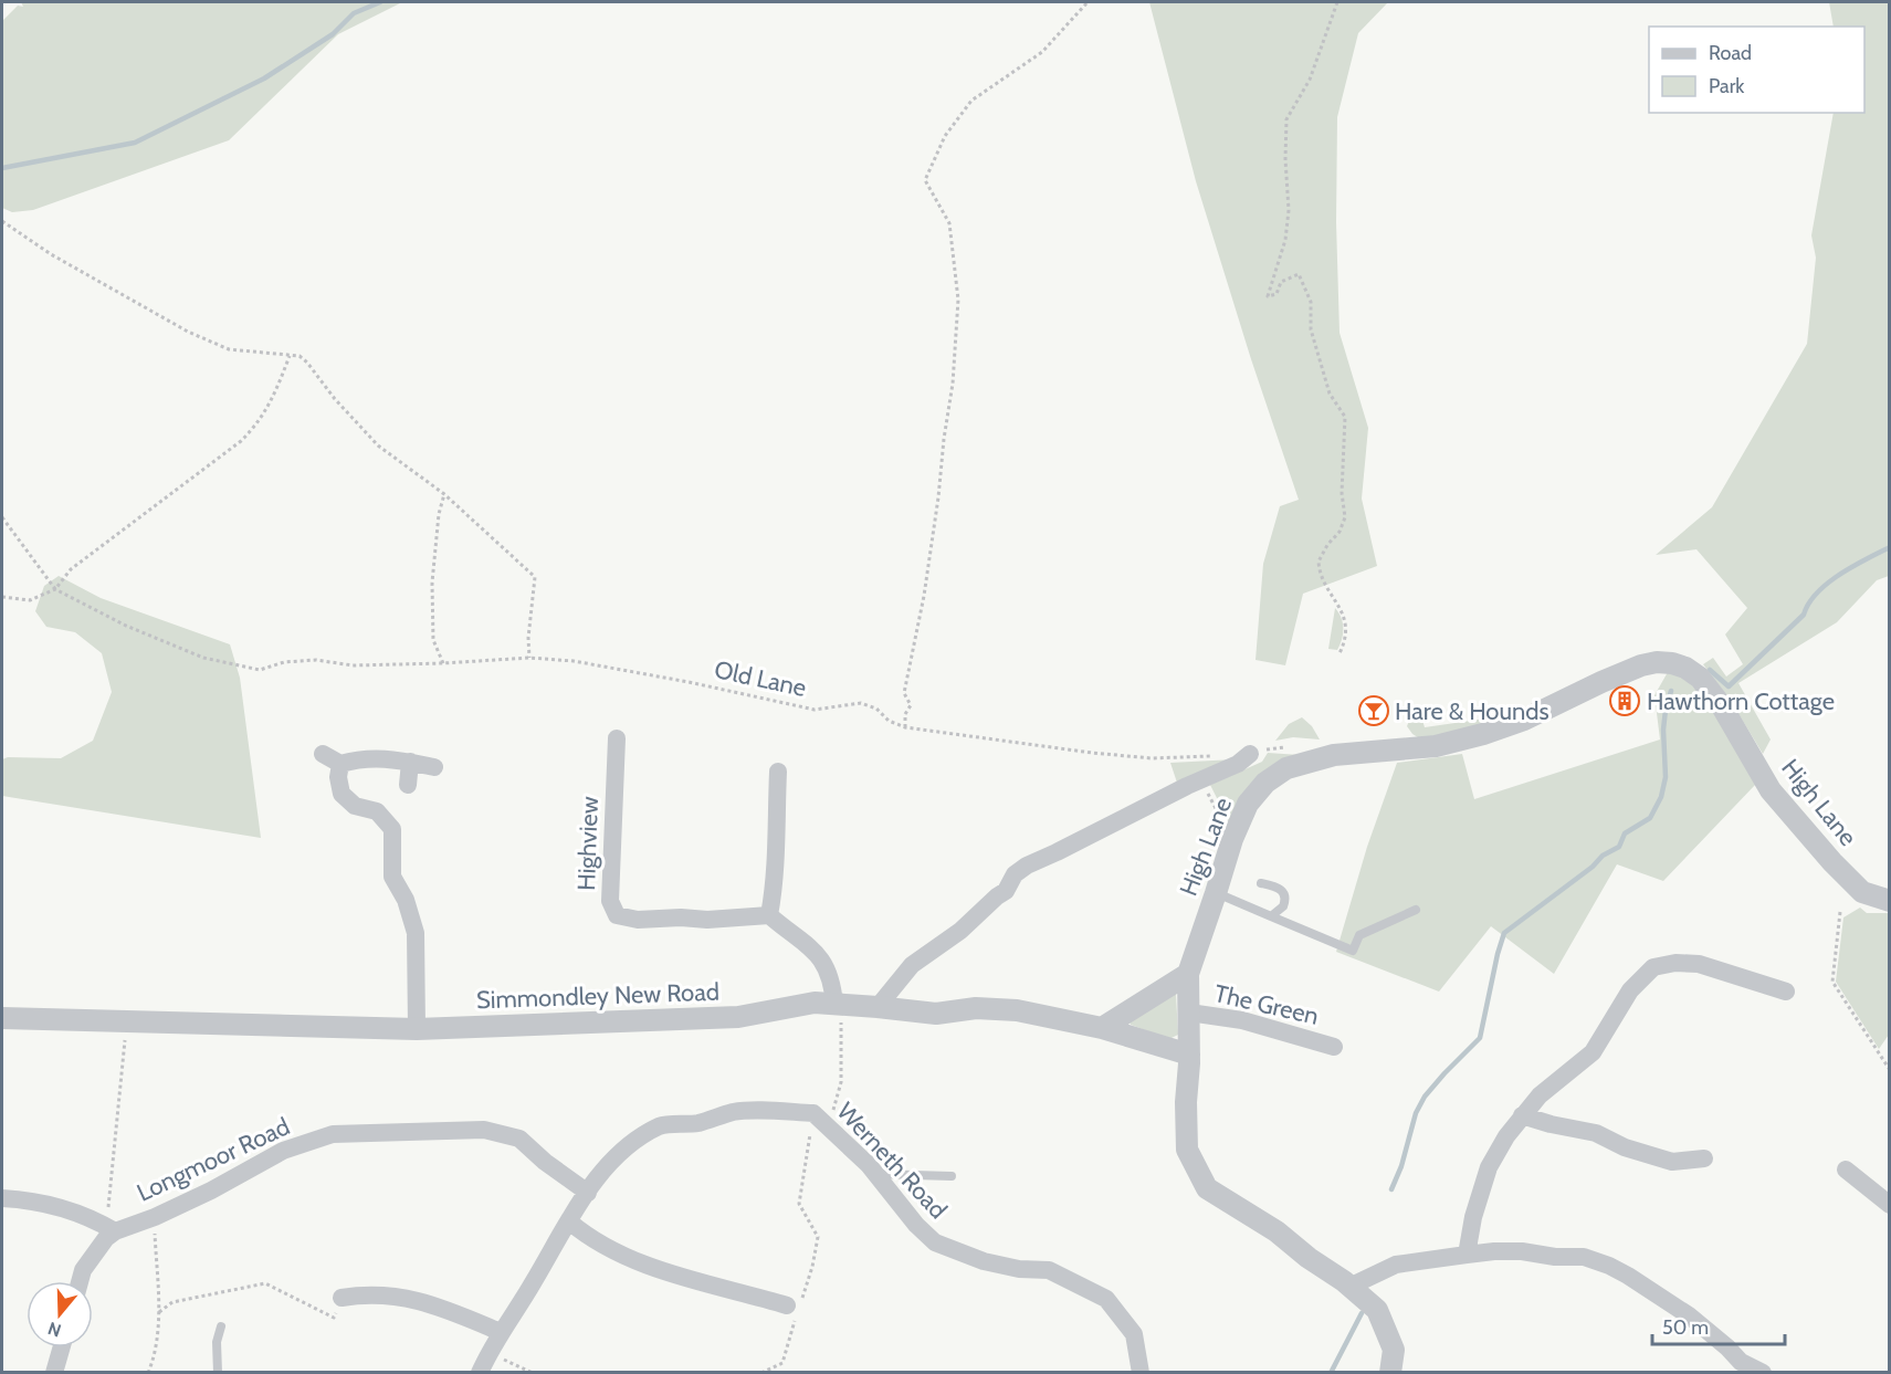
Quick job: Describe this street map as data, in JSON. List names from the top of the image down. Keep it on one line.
{"streets":{"street":["High Lane","Highview","Simmondley New Road","The Green","Longmoor Road","Werneth Road"],"path":["Old Lane"]},"crossings":[["Longmoor Road","Werneth Road"]],"places":{"building":["Hawthorn Cottage"],"bar":["Hare & Hounds"]},"legend":["Road","Park"],"scale_bar":"50 m","north":"bottom"}
